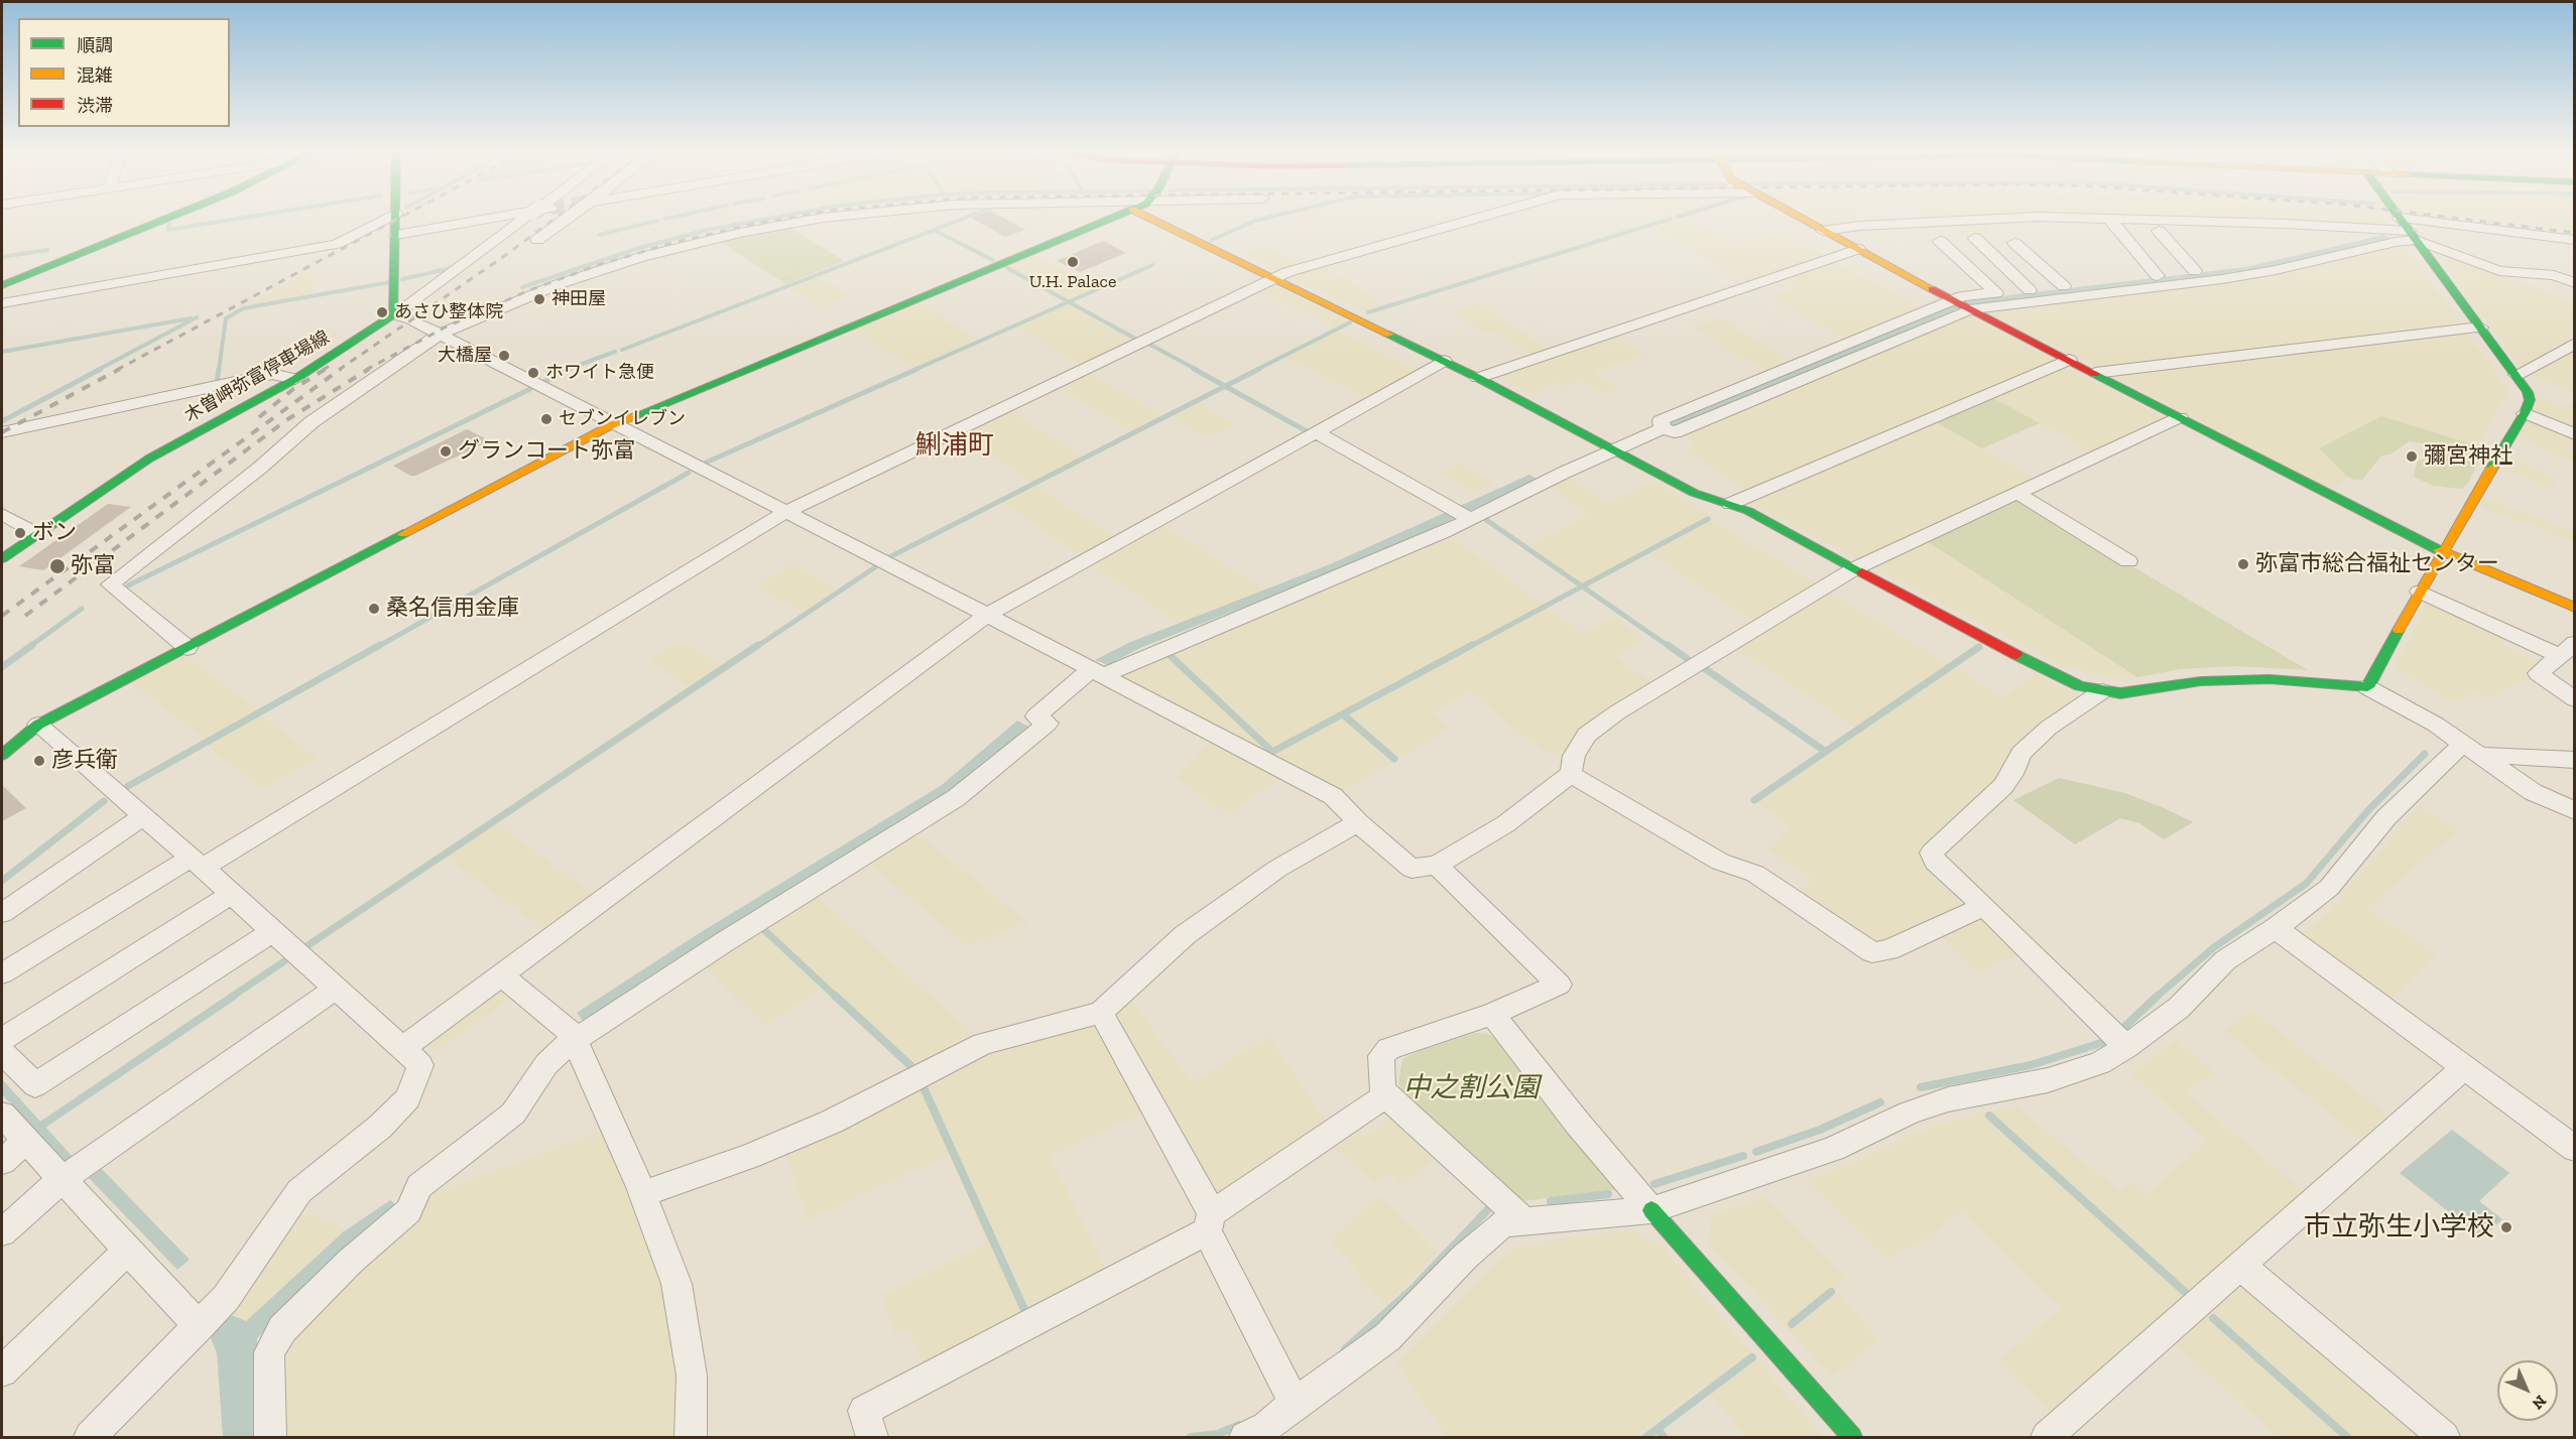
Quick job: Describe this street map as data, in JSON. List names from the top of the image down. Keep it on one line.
{"streets":{"main road":["木曽岬弥富停車場線"]},"districts":["鯏浦町"],"parks":["中之割公園"],"places":["U.H. Palace","神田屋","あさひ整体院","大橋屋","ホワイト急便","セブンイレブン","グランコート弥富","彌宮神社","ボン","弥富市総合福祉センター","弥富","桑名信用金庫","彦兵衛","市立弥生小学校"],"legend":["順調","混雑","渋滞"],"north":"bottom right"}
